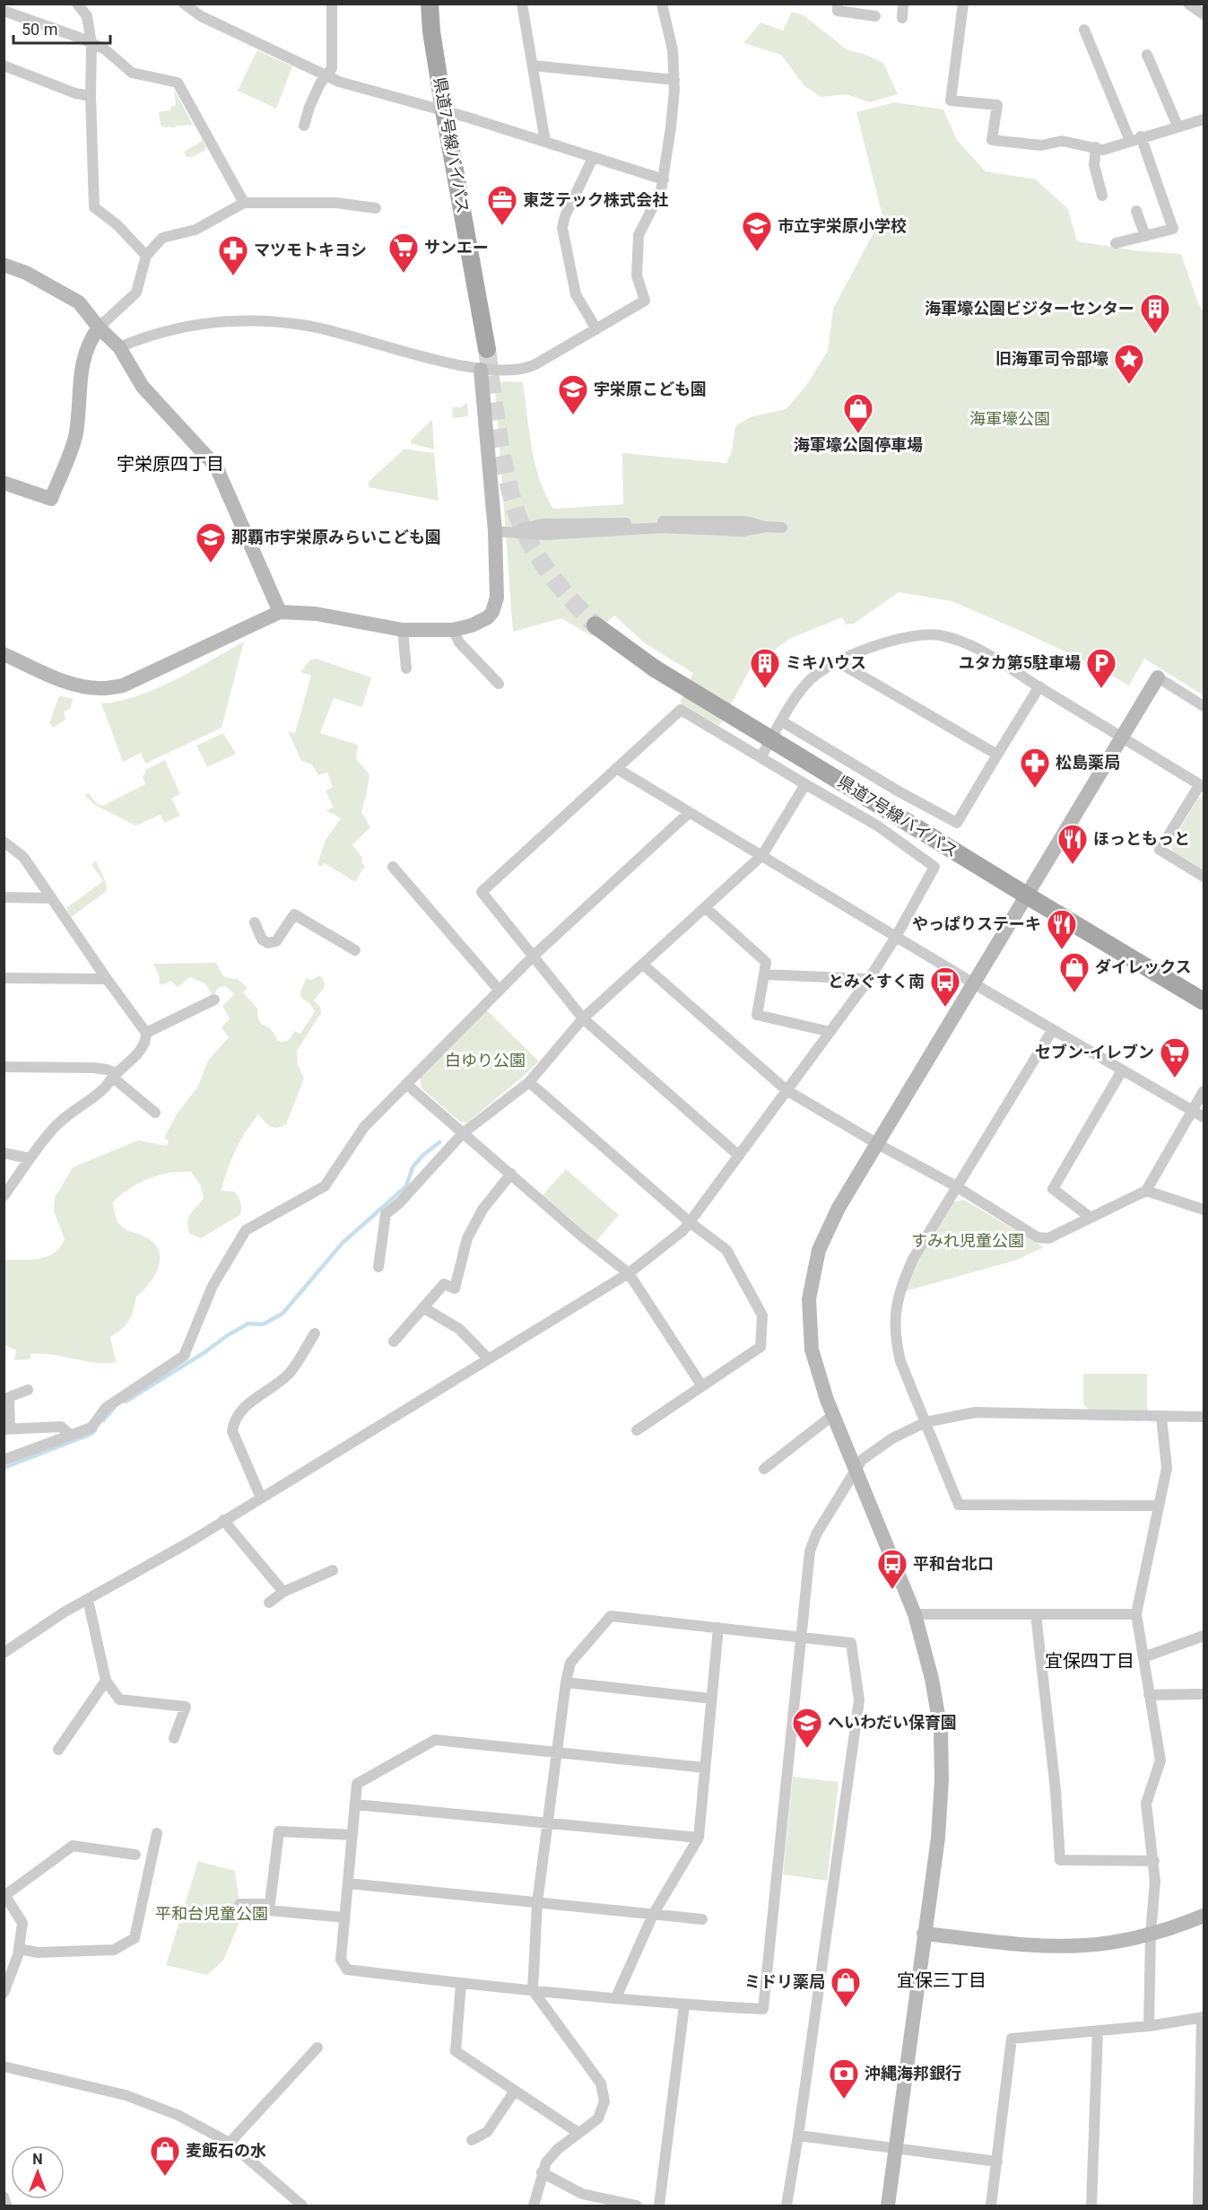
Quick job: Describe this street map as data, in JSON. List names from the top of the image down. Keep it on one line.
{"streets":{"main road":["県道7号線バイパス"]},"districts":["宇栄原四丁目","宜保四丁目","宜保三丁目"],"parks":["海軍壕公園","白ゆり公園","すみれ児童公園","平和台児童公園"],"places":{"office":["東芝テック株式会社"],"school or university":["市立宇栄原小学校","宇栄原こども園","那覇市宇栄原みらいこども園","へいわだい保育園"],"supermarket":["サンエー","セブン-イレブン"],"pharmacy":["マツモトキヨシ","松島薬局"],"building":["海軍壕公園ビジターセンター","ミキハウス"],"place":["旧海軍司令部壕"],"shop":["海軍壕公園停車場","ダイレックス","ミドリ薬局","麦飯石の水"],"parking":["ユタカ第5駐車場"],"restaurant":["ほっともっと","やっぱりステーキ"],"bus stop":["とみぐすく南","平和台北口"],"bank":["沖縄海邦銀行"]},"scale_bar":"50 m","north":"top"}
